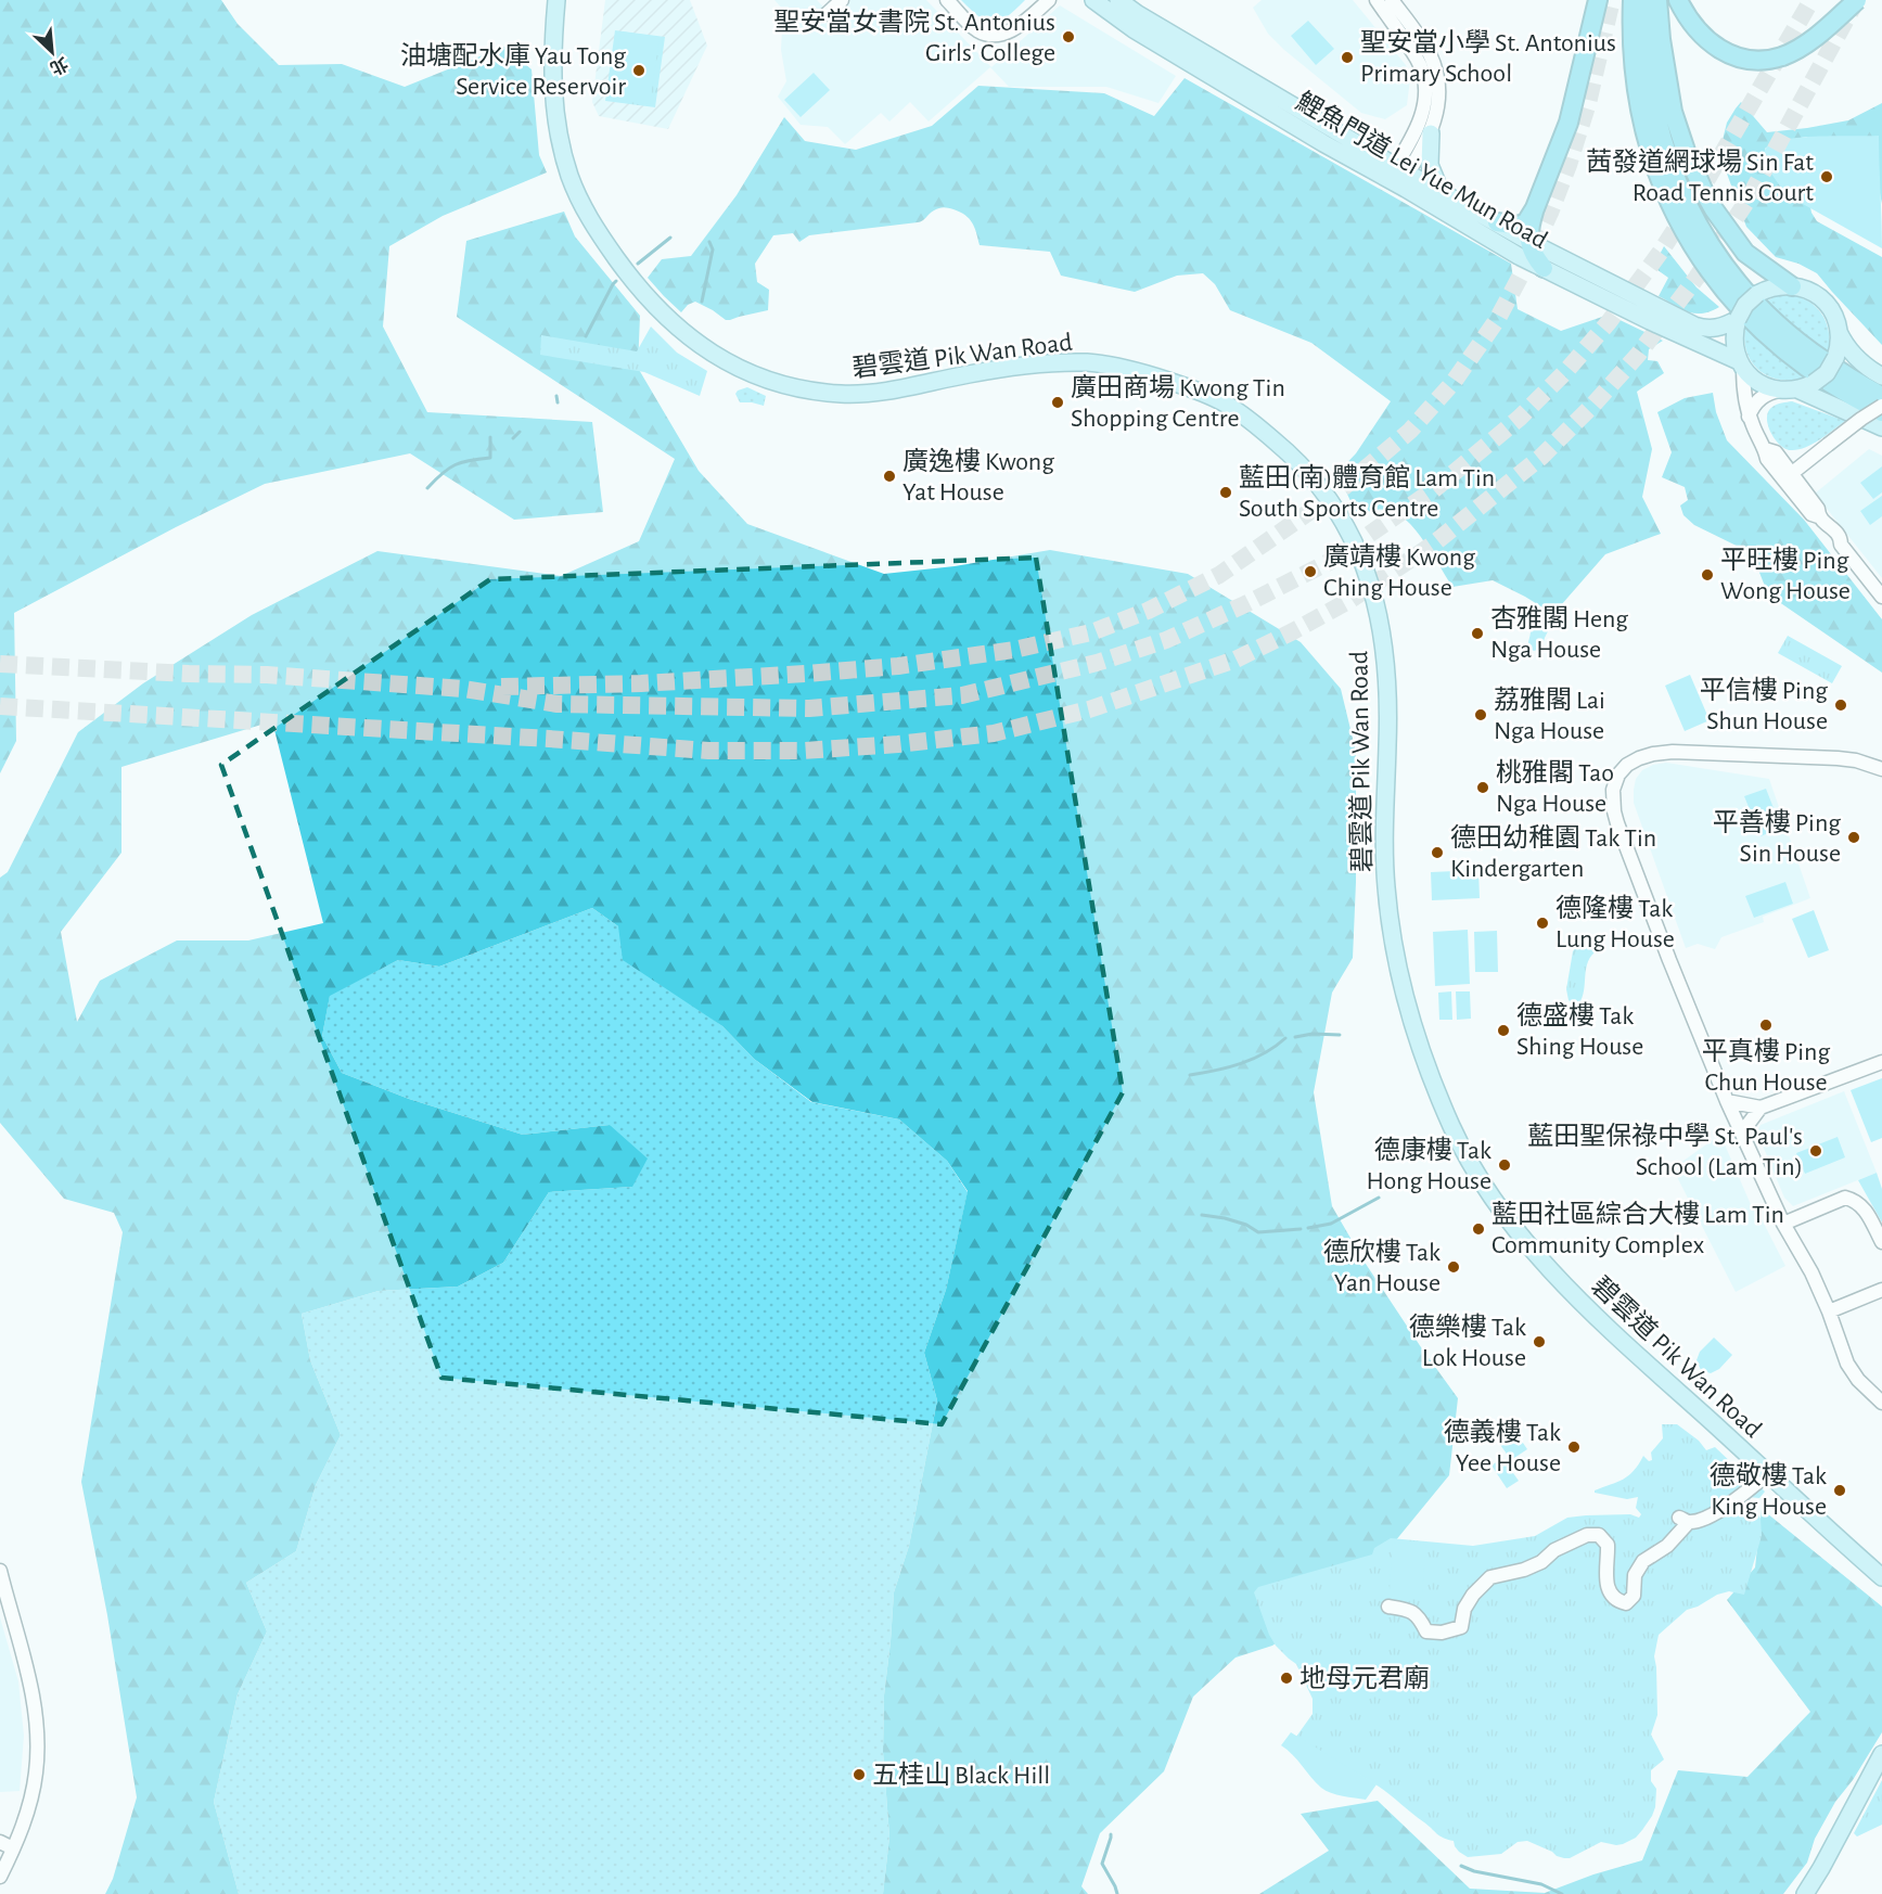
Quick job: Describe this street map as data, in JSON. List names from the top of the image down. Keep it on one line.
{"streets":{"main road":["鯉魚門道 Lei Yue Mun Road","碧雲道 Pik Wan Road"]},"places":["聖安當女書院 St. Antonius Girls' College","聖安當小學 St. Antonius Primary School","油塘配水庫 Yau Tong Service Reservoir","茜發道網球場 Sin Fat Road Tennis Court","廣田商場 Kwong Tin Shopping Centre","廣逸樓 Kwong Yat House","藍田(南)體育館 Lam Tin South Sports Centre","廣靖樓 Kwong Ching House","平旺樓 Ping Wong House","杏雅閣 Heng Nga House","平信樓 Ping Shun House","荔雅閣 Lai Nga House","桃雅閣 Tao Nga House","平善樓 Ping Sin House","德田幼稚園 Tak Tin Kindergarten","德隆樓 Tak Lung House","平真樓 Ping Chun House","德盛樓 Tak Shing House","藍田聖保祿中學 St. Paul's School (Lam Tin)","德康樓 Tak Hong House","藍田社區綜合大樓 Lam Tin Community Complex","德欣樓 Tak Yan House","德樂樓 Tak Lok House","德義樓 Tak Yee House","德敬樓 Tak King House","地母元君廟","五桂山 Black Hill"],"north":"bottom right"}
